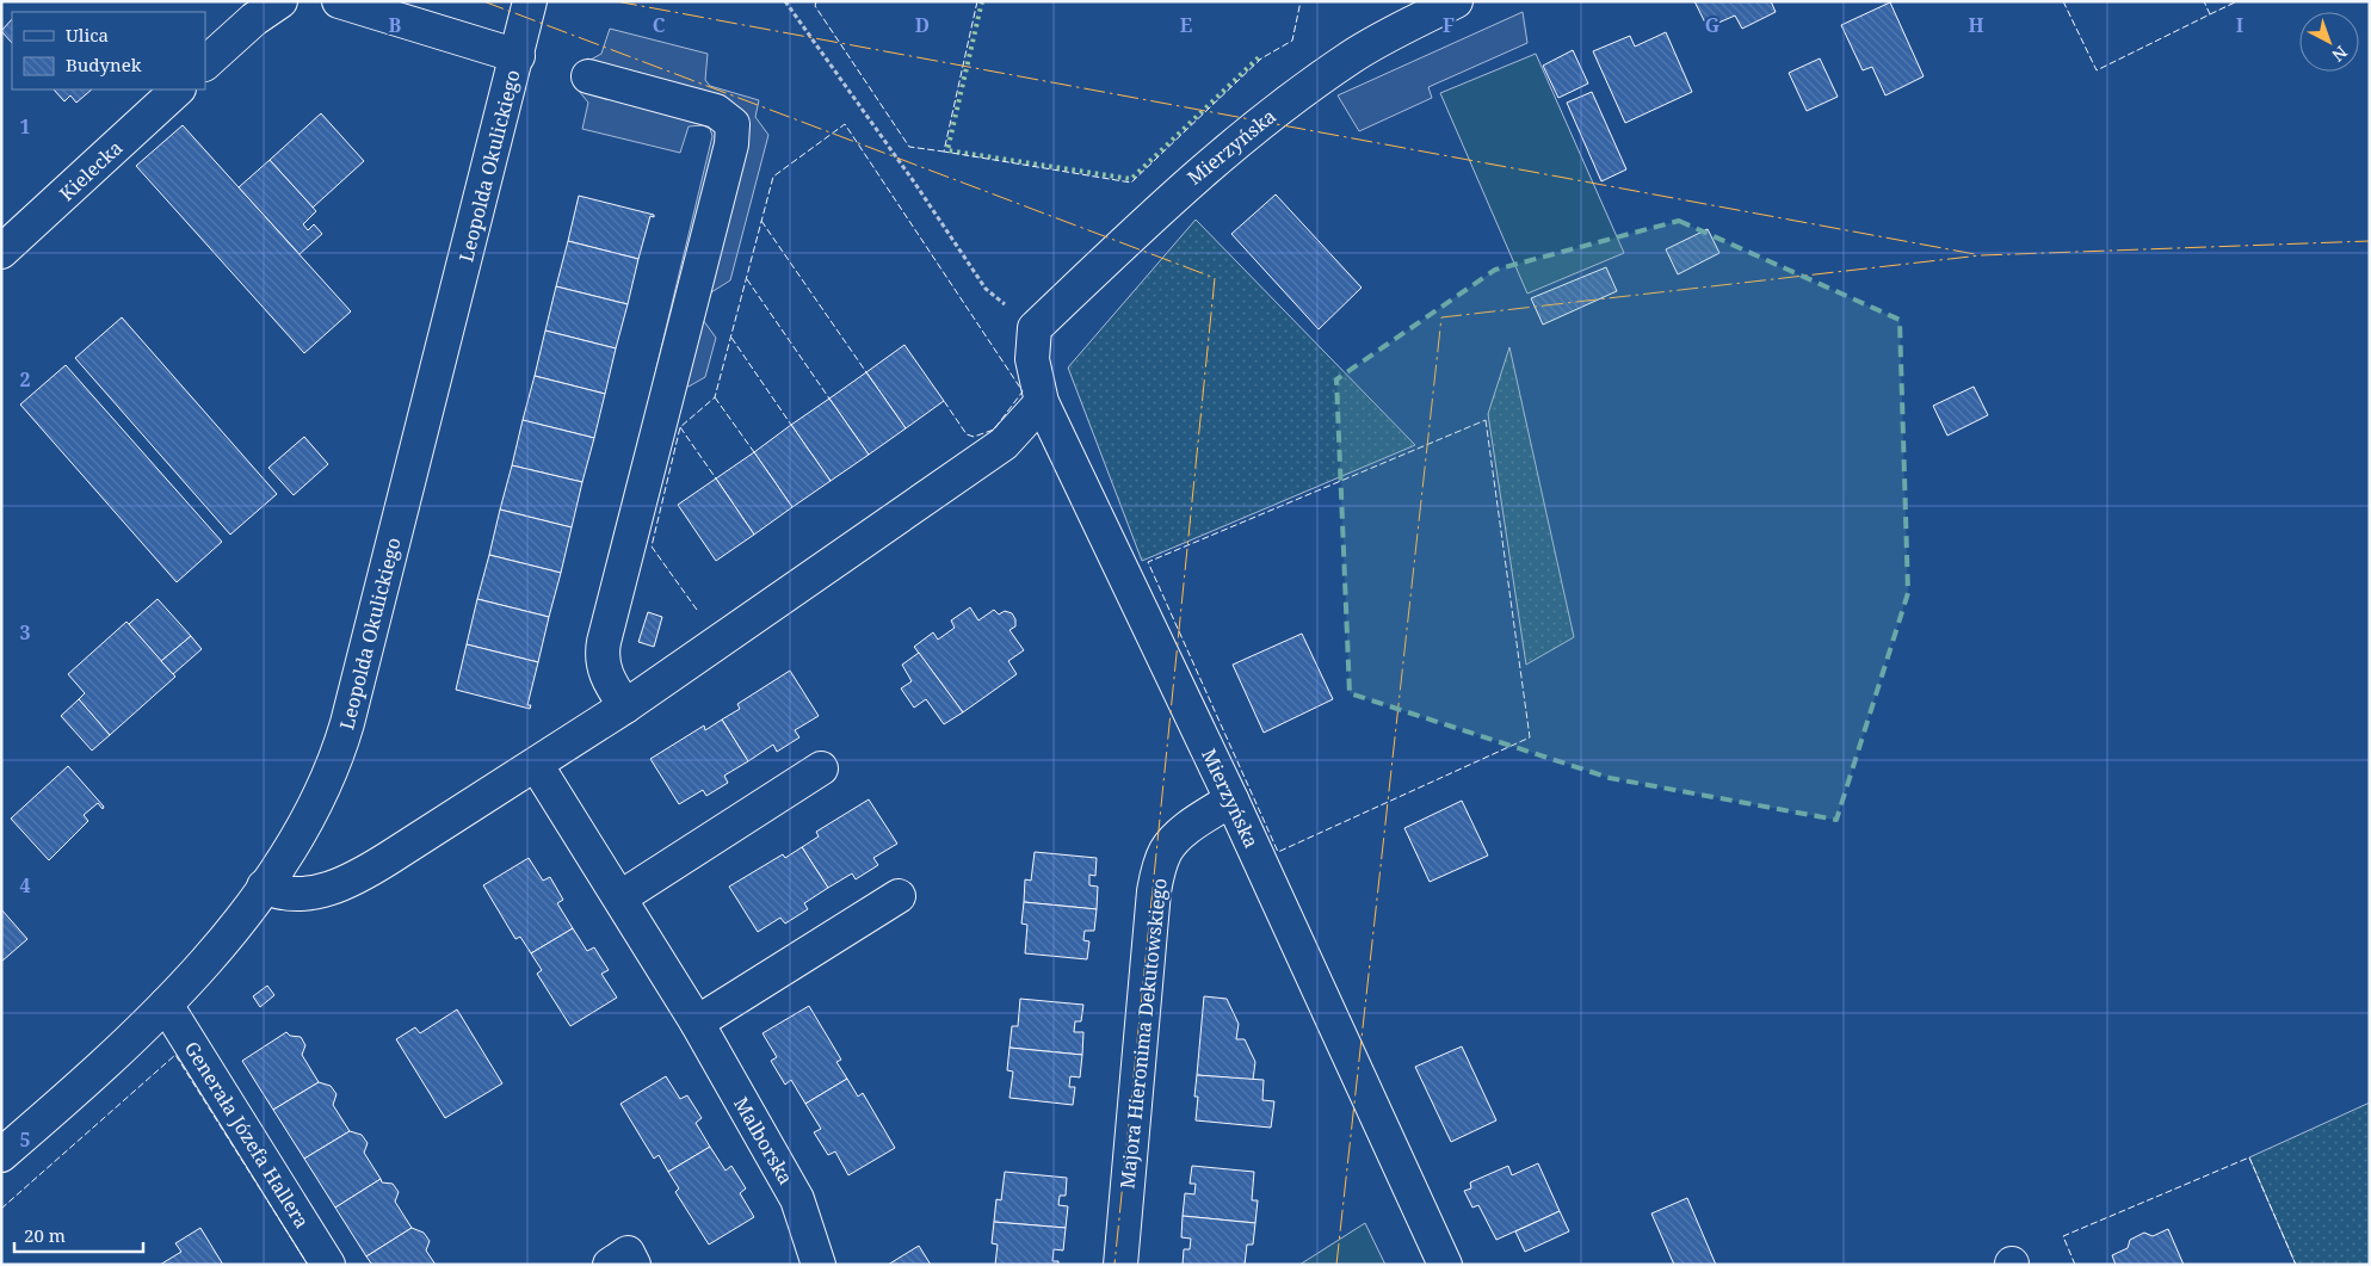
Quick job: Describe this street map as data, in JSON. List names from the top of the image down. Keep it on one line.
{"streets":{"street":["Mierzyńska","Leopolda Okulickiego","Kielecka","Majora Hieronima Dekutowskiego","Generała Józefa Hallera","Malborska"]},"crossings":[["Mierzyńska","Majora Hieronima Dekutowskiego"],["Leopolda Okulickiego","Generała Józefa Hallera"]],"legend":["Ulica","Budynek"],"scale_bar":"20 m","north":"bottom right","grid":{"columns":["B","C","D","E","F","G","H","I"],"rows":["1","2","3","4","5"]}}
